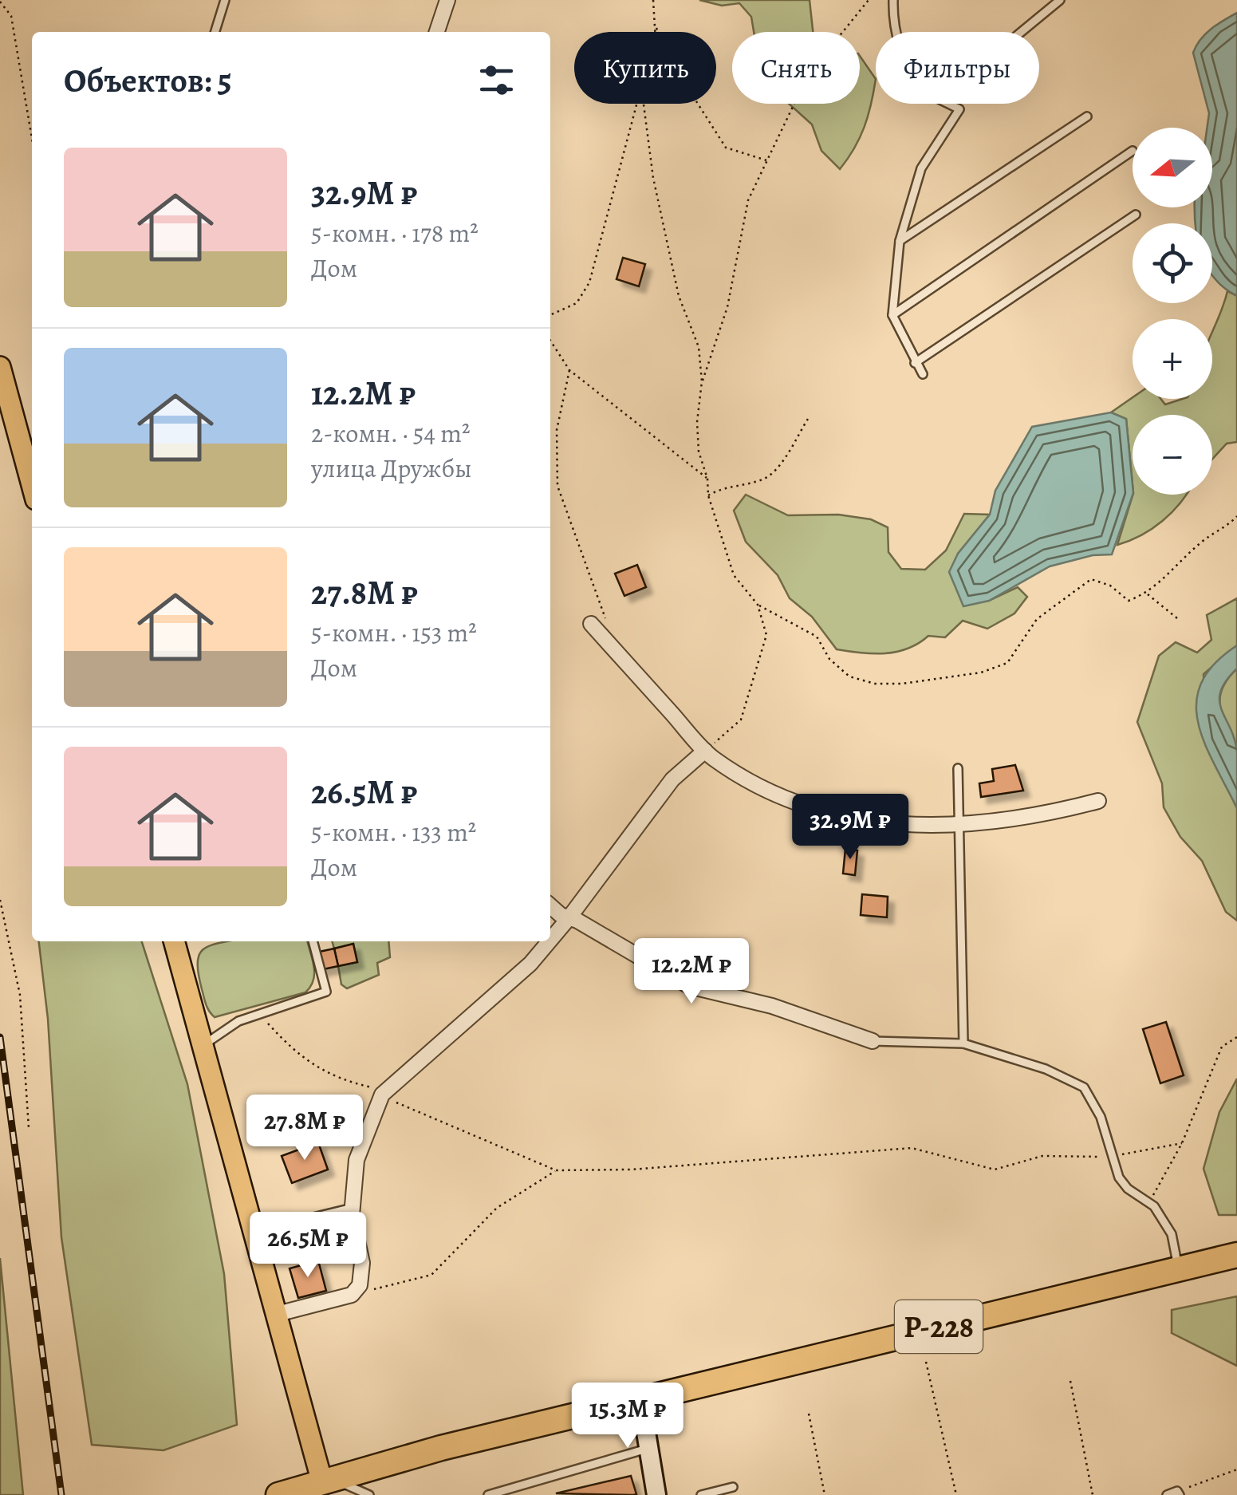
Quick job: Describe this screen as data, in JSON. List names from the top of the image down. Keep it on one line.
{"streets":{"highway":["Р-228"]},"north":"left","page":{"chip":["Купить","Снять","Фильтры"],"heading":"Объектов: 5","map_buttons":["+","−"],"list":[{"name":"32.9M ₽","note":"5-комн. · 178 m² · Дом"},{"name":"12.2M ₽","note":"2-комн. · 54 m² · улица Дружбы"},{"name":"27.8M ₽","note":"5-комн. · 153 m² · Дом"},{"name":"26.5M ₽","note":"5-комн. · 133 m² · Дом"}],"price":["32.9M ₽","12.2M ₽","27.8M ₽","26.5M ₽","15.3M ₽"]}}
